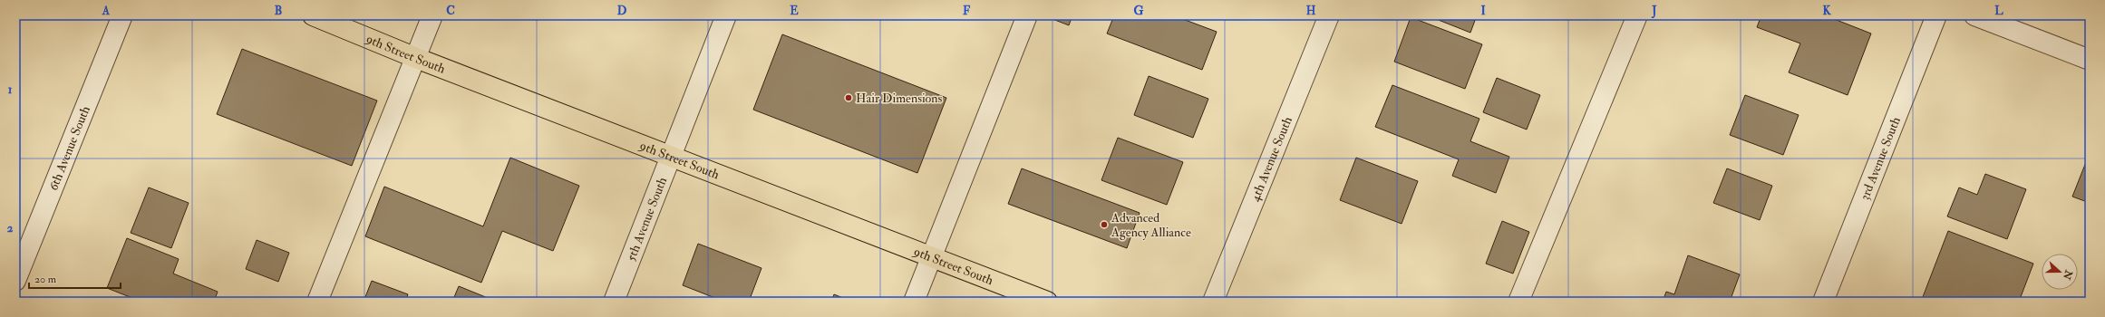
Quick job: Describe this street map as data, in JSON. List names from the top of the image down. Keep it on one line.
{"streets":{"main road":["9th Street South"],"street":["6th Avenue South","4th Avenue South","3rd Avenue South","5th Avenue South"]},"crossings":[["9th Street South","5th Avenue South"]],"places":["Hair Dimensions","Advanced Agency Alliance"],"scale_bar":"20 m","north":"right","grid":{"columns":["A","B","C","D","E","F","G","H","I","J","K","L"],"rows":["1","2"]}}
